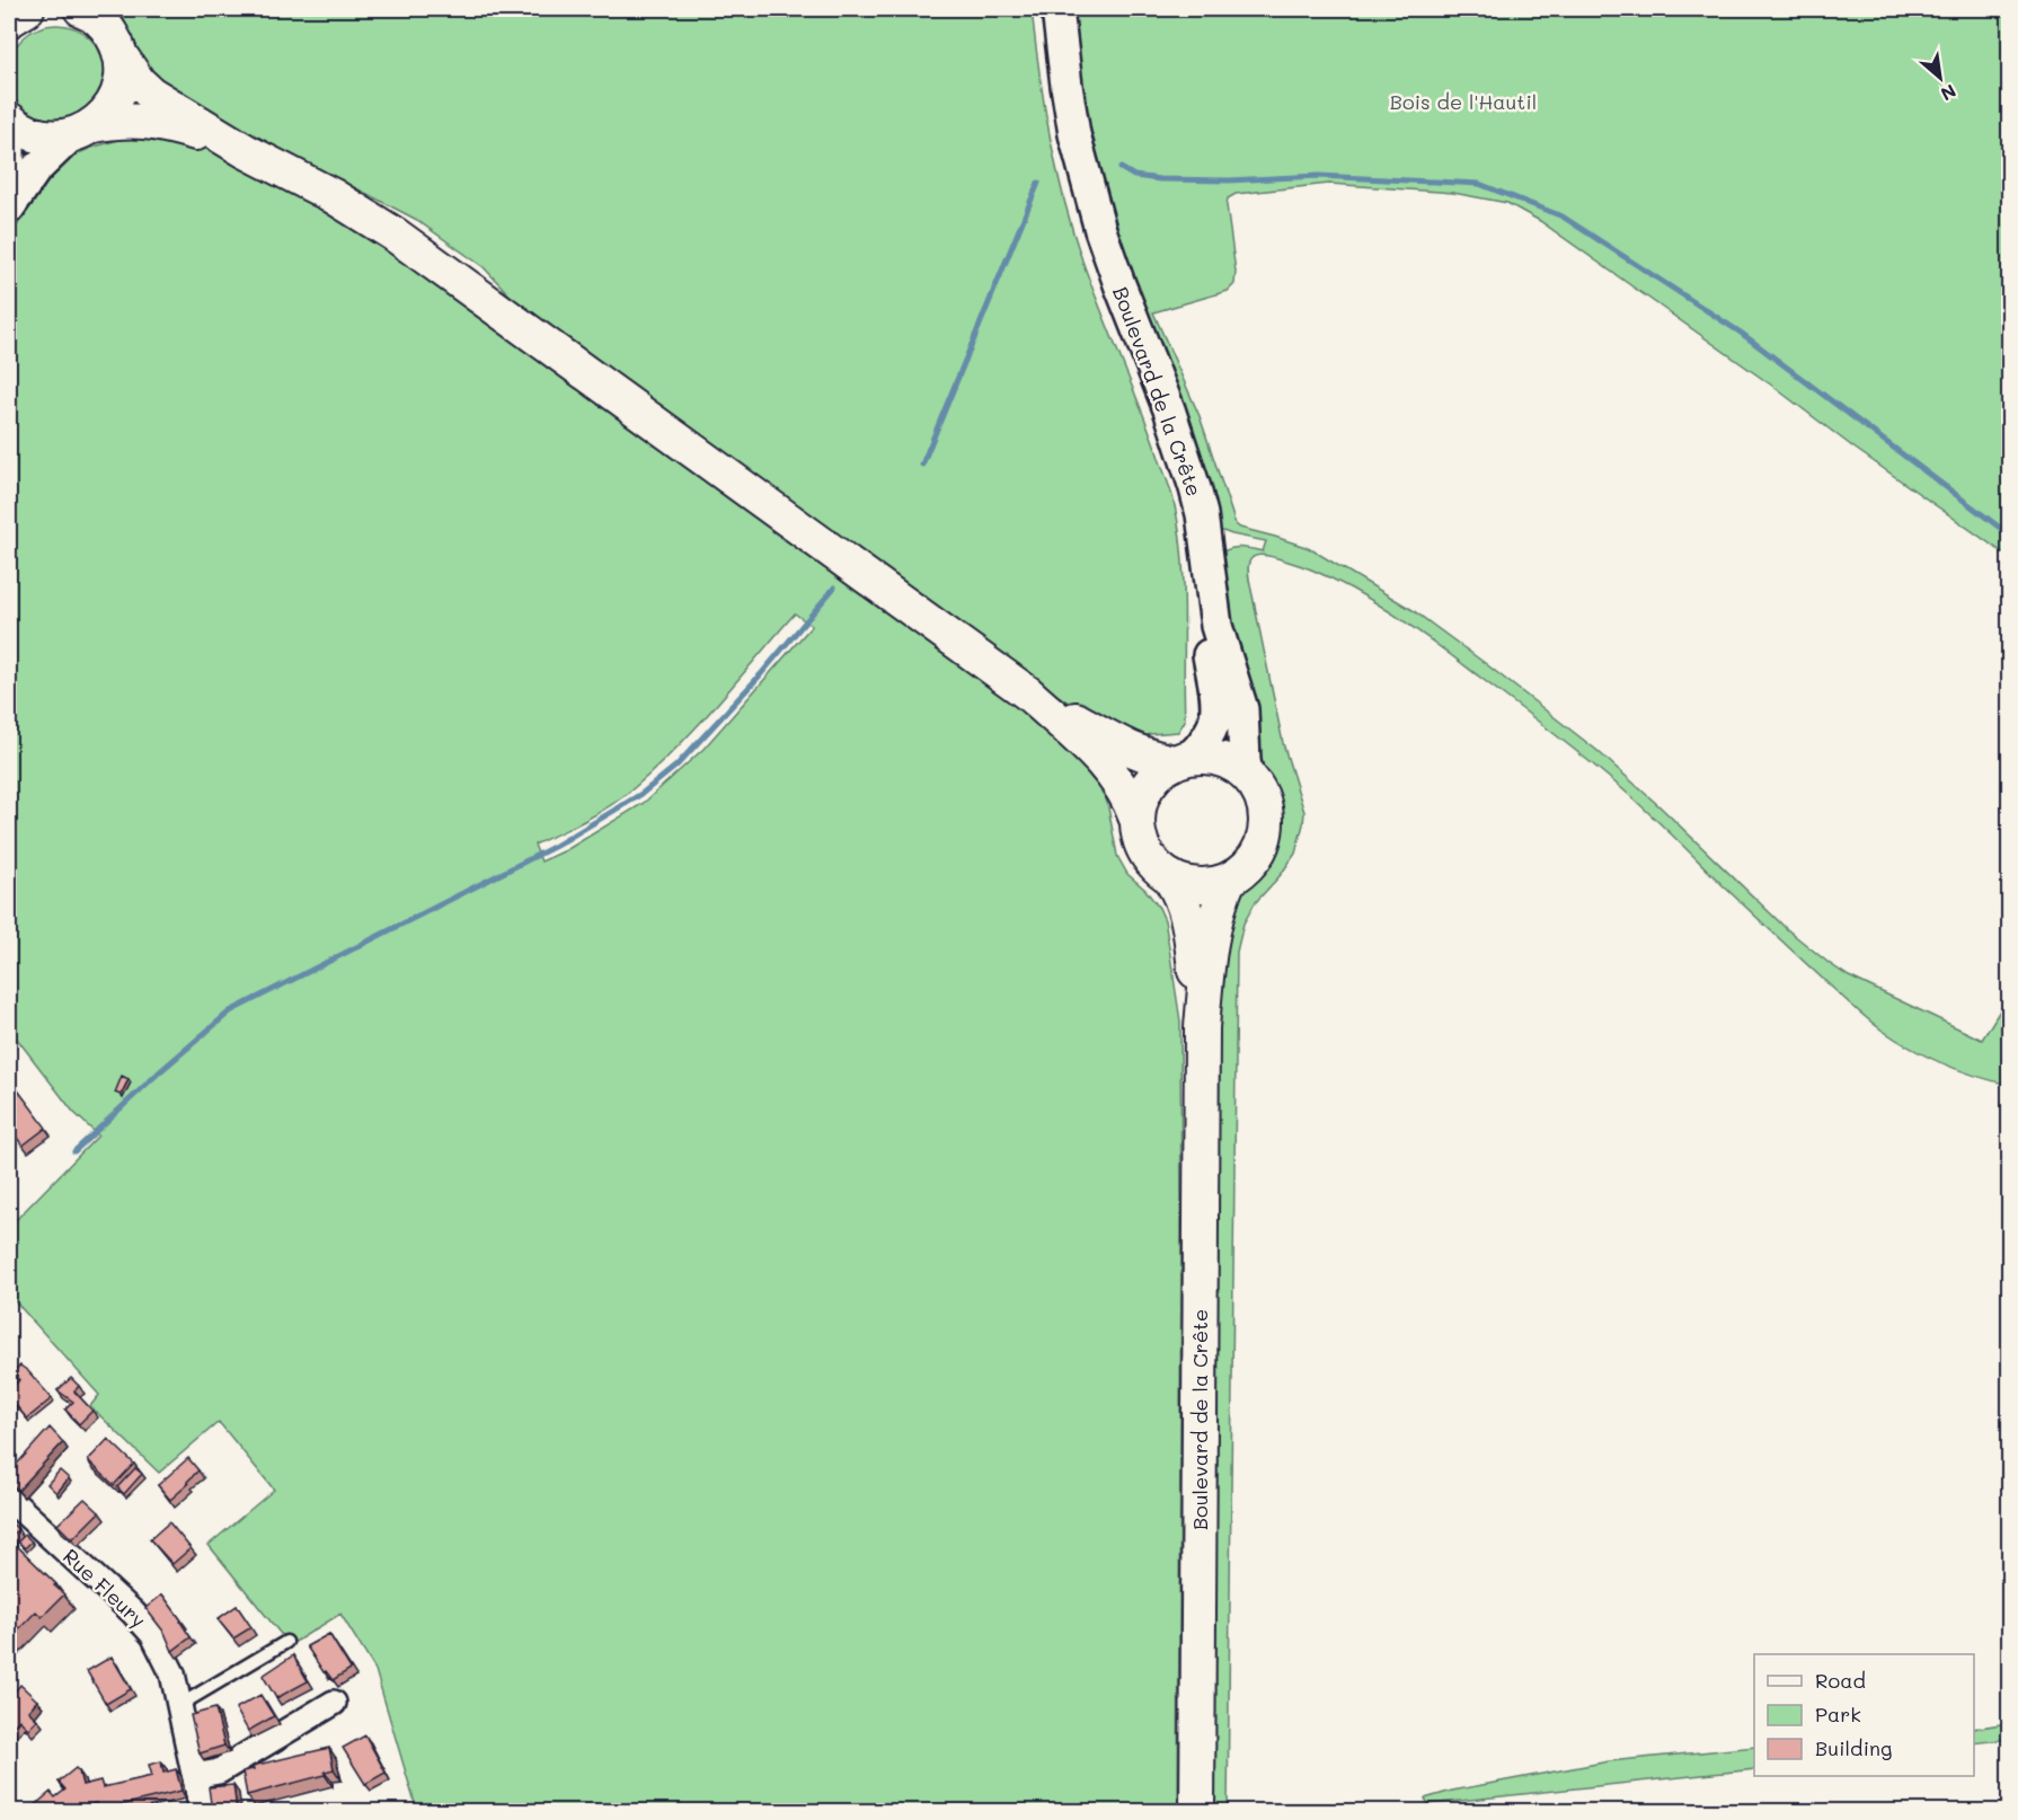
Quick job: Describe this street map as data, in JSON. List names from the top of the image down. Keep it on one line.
{"streets":{"main road":["Boulevard de la Crête"],"street":["Rue Fleury"]},"parks":["Bois de l'Hautil"],"legend":["Road","Park","Building"],"north":"bottom right"}
